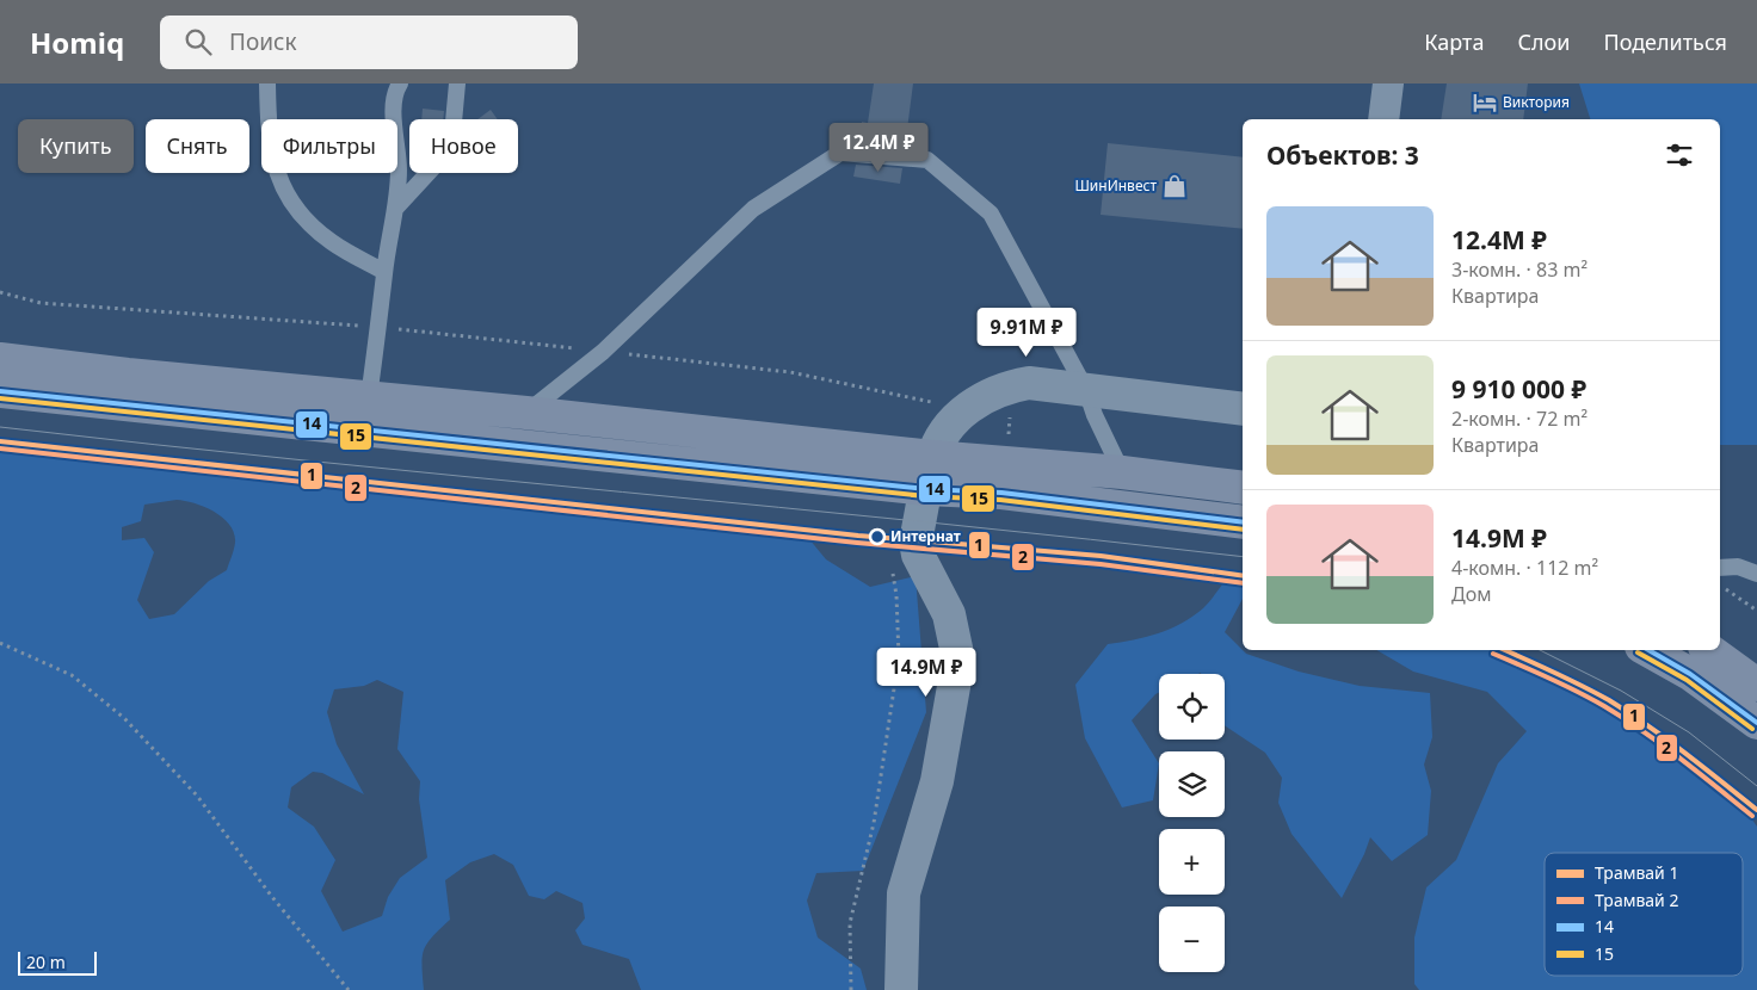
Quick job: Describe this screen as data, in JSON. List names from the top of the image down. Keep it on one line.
{"places":{"hotel":["Виктория"],"shop":["ШинИнвест"],"other":["Интернат"]},"lines":["transit line 14","transit line 15","tram line 1","tram line 2"],"legend":["Трамвай 1","Трамвай 2","14","15"],"scale_bar":"20 m","page":{"header":"Homiq","search":"Поиск","nav":["Карта","Слои","Поделиться"],"chip":["Купить","Снять","Фильтры","Новое"],"heading":"Объектов: 3","price":["12.4M ₽","9.91M ₽","14.9M ₽"],"list":[{"name":"12.4M ₽","note":"3-комн. · 83 m² · Квартира"},{"name":"9 910 000 ₽","note":"2-комн. · 72 m² · Квартира"},{"name":"14.9M ₽","note":"4-комн. · 112 m² · Дом"}],"map_buttons":["+","−"],"scale":"20 m"}}
